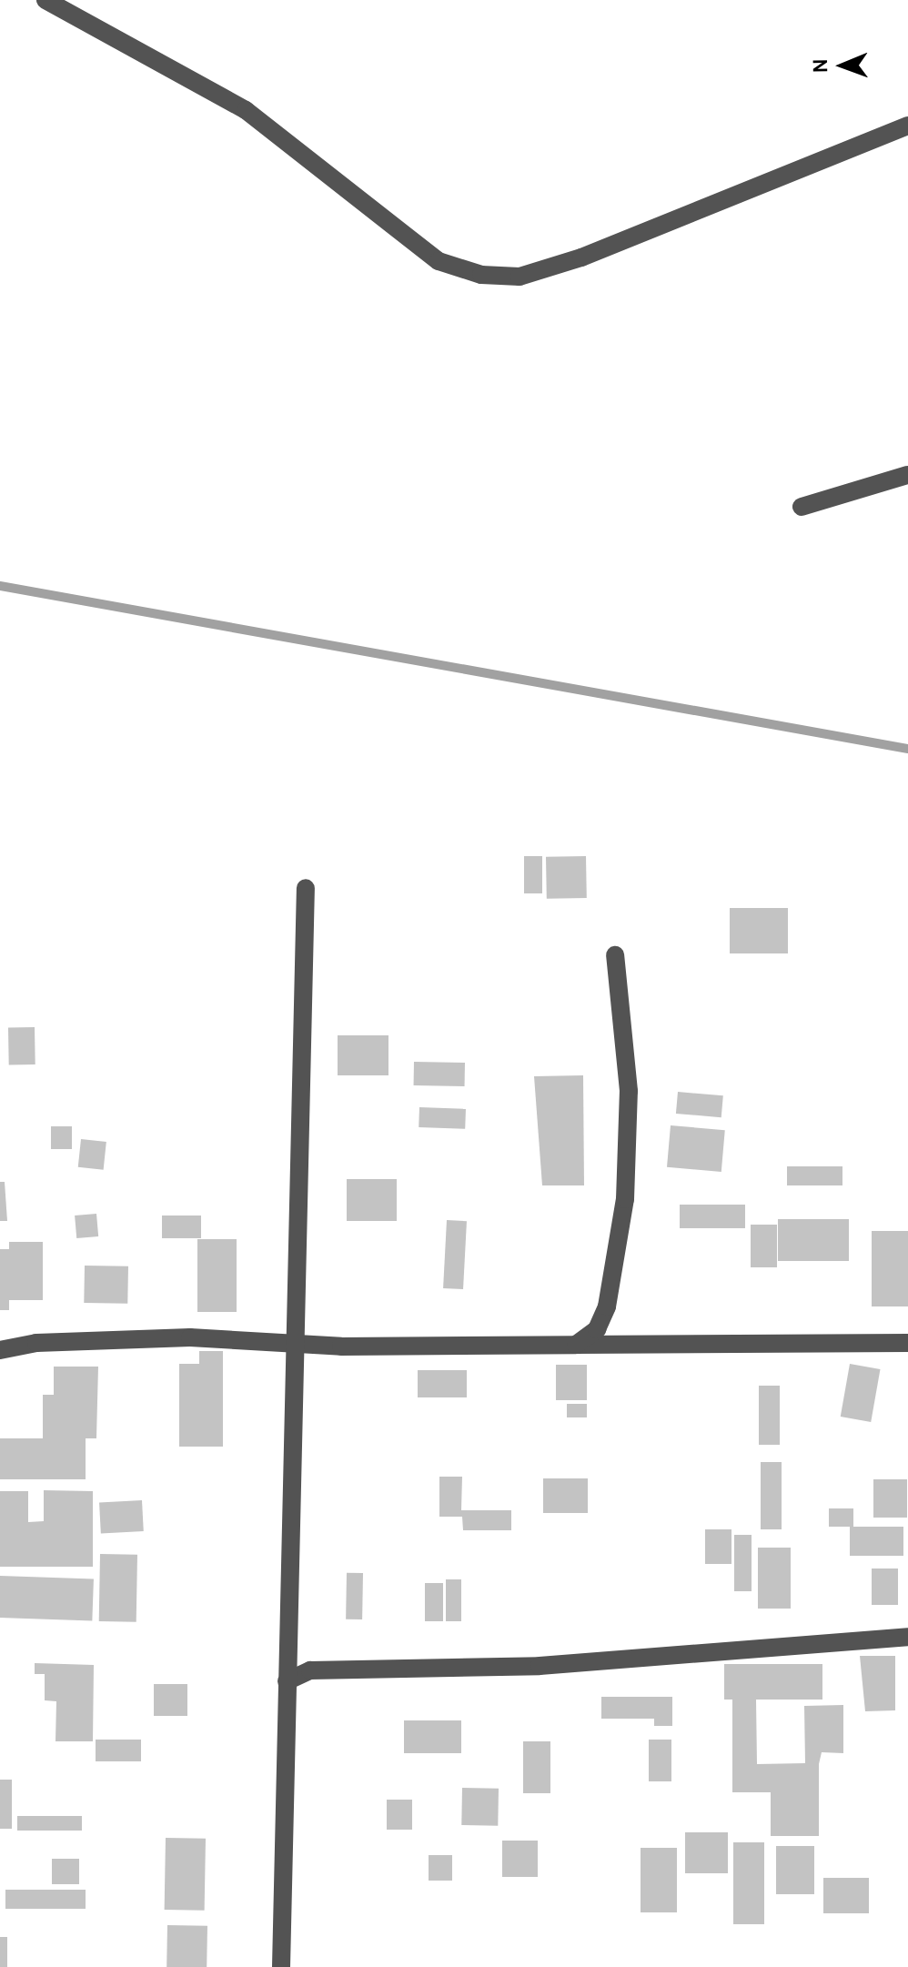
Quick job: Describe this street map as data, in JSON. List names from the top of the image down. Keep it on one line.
{"north":"left"}
